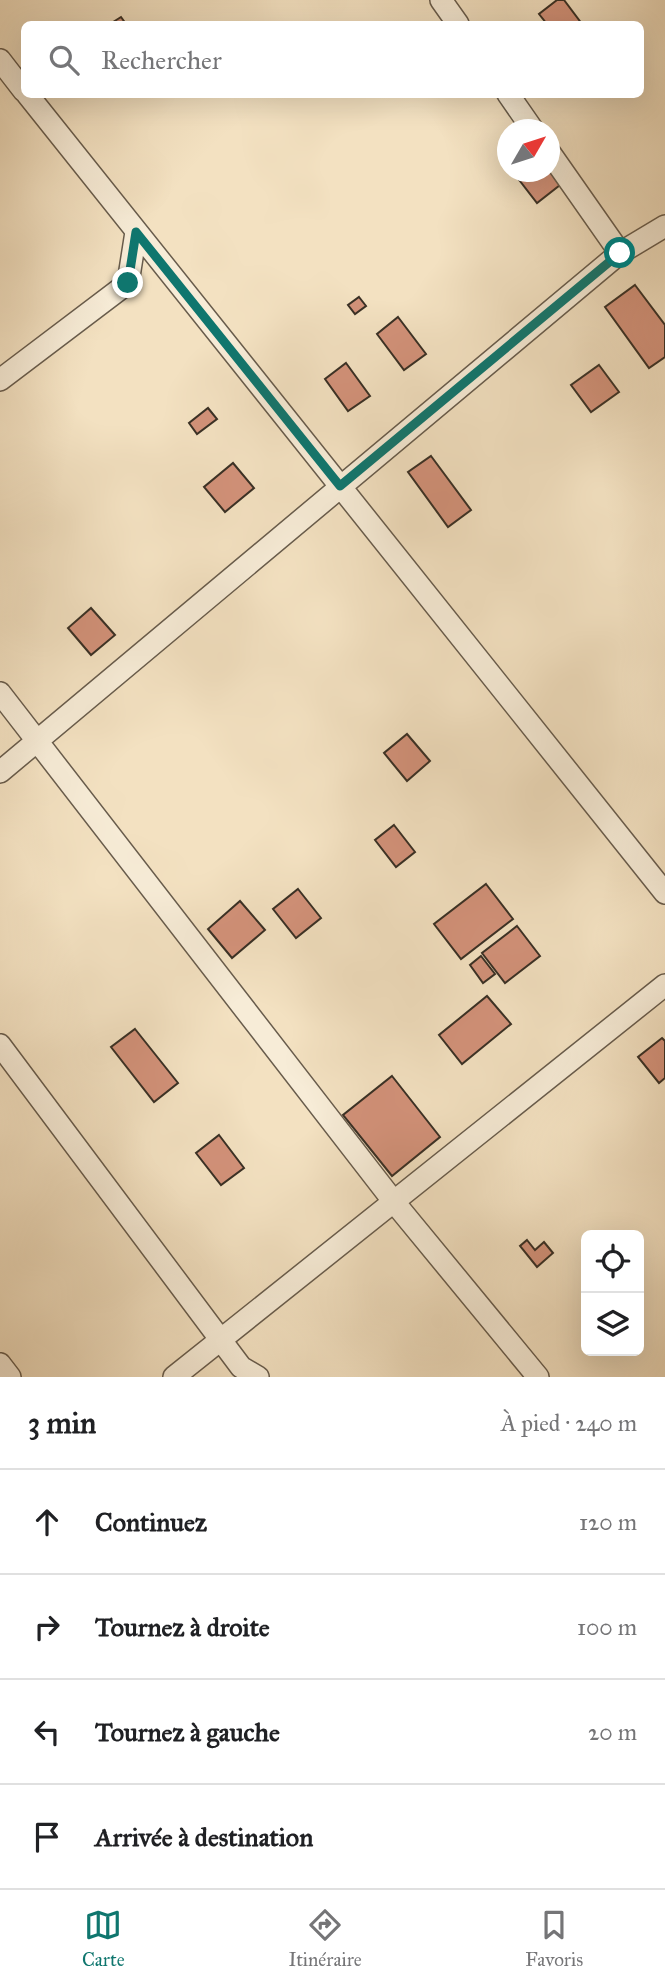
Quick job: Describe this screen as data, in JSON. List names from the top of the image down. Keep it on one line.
{"north":"top right","page":{"search":"Rechercher","heading":["3 min","À pied · 240 m"],"list":[["Continuez","120 m"],["Tournez à droite","100 m"],["Tournez à gauche","20 m"],"Arrivée à destination"],"nav":["Carte","Itinéraire","Favoris"]}}
